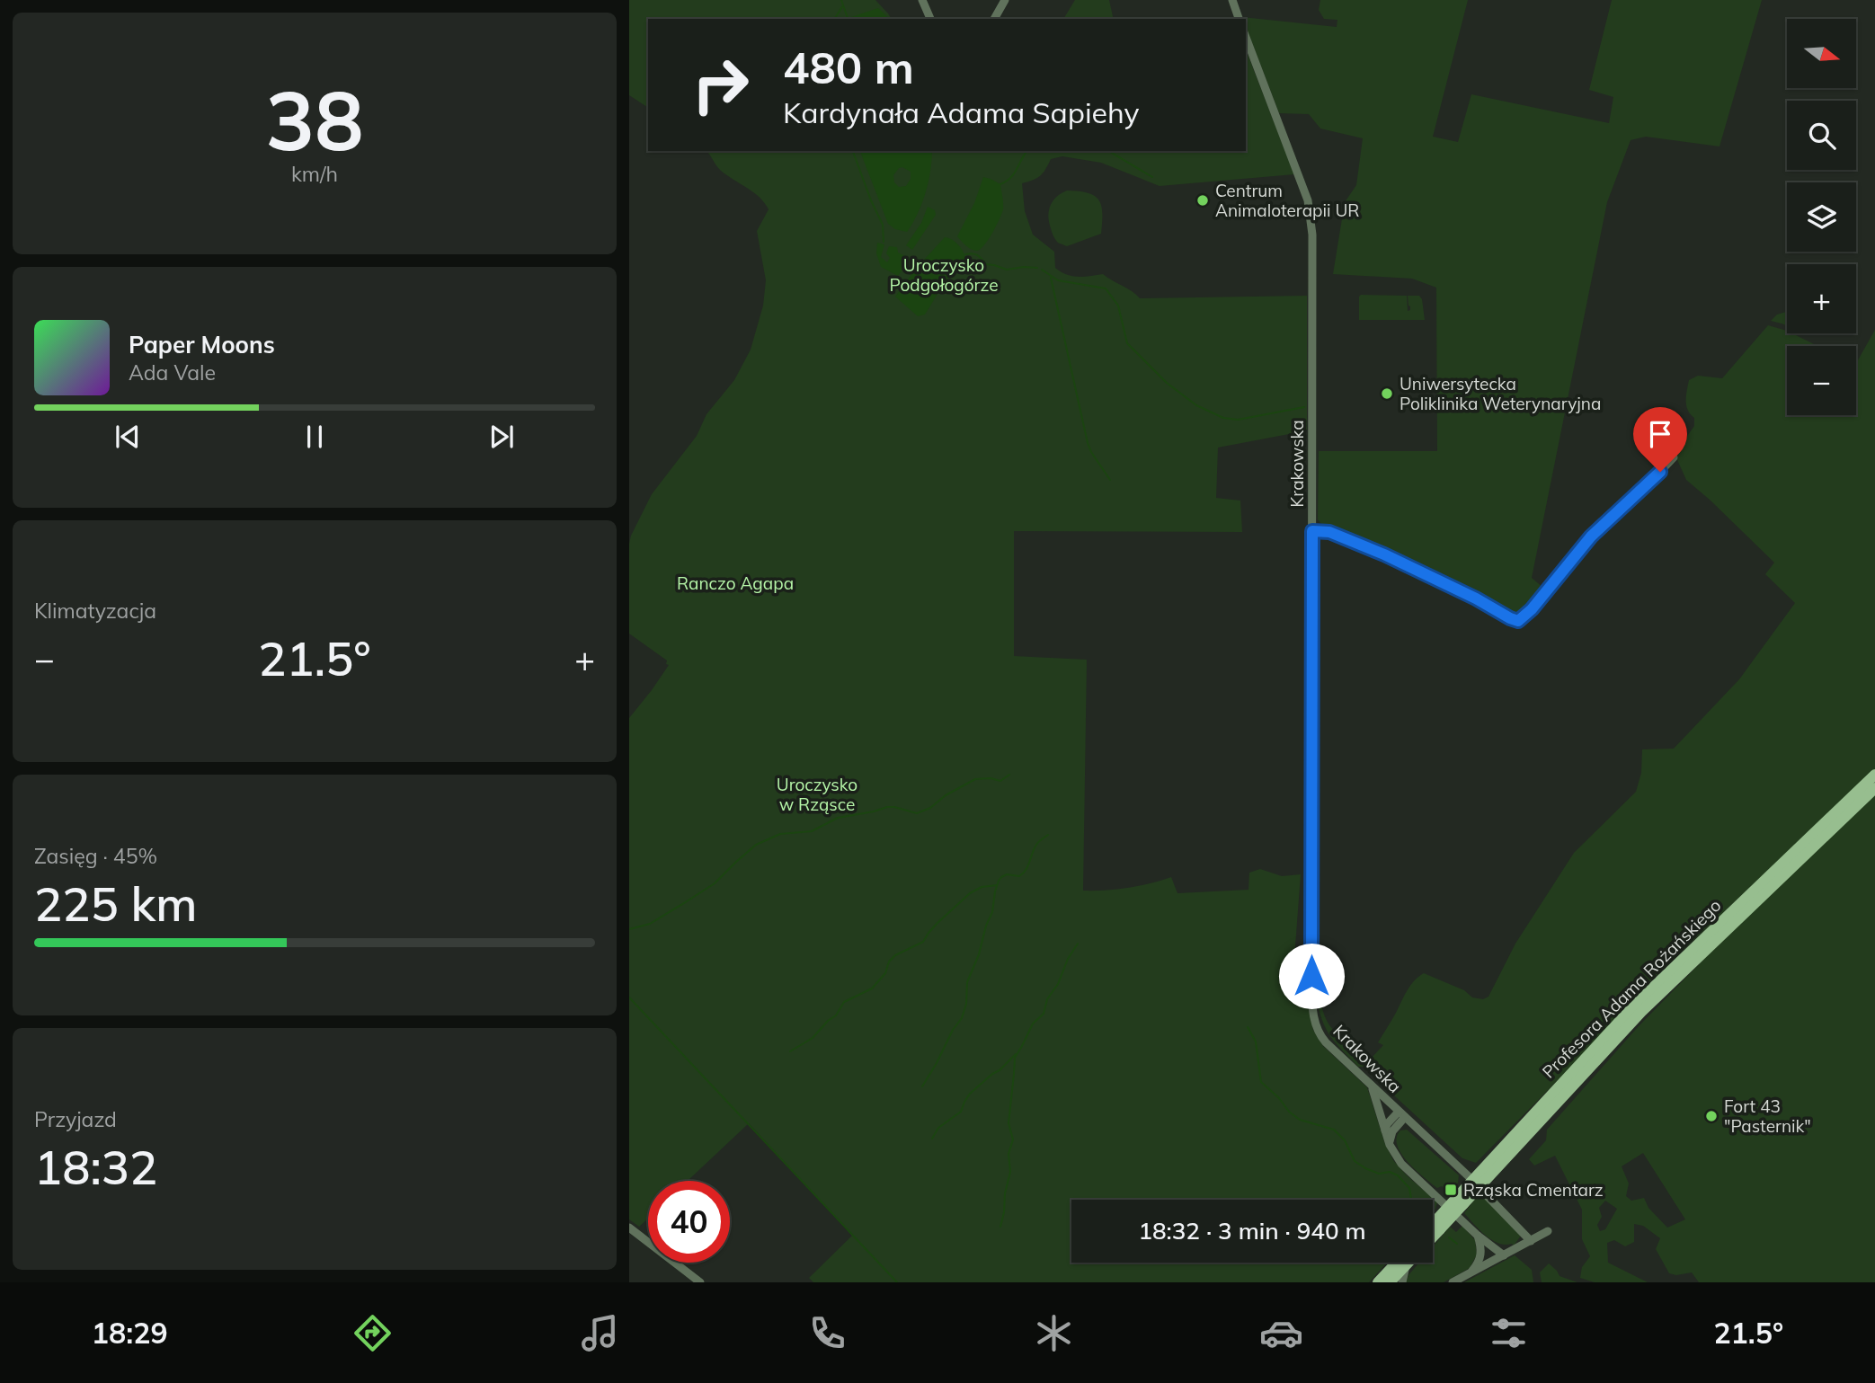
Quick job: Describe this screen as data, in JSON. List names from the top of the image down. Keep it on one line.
{"streets":{"main road":["Profesora Adama Rożańskiego"],"street":["Krakowska"]},"crossings":[["Krakowska","Profesora Adama Rożańskiego"]],"parks":["Uroczysko Podgołogórze","Ranczo Agapa","Uroczysko w Rząsce"],"places":{"other":["Centrum Animaloterapii UR","Uniwersytecka Poliklinika Weterynaryjna","Fort 43 \"Pasternik\""],"transit":["Rząska Cmentarz"]},"north":"right","page":{"tile":[["38","km/h"],"Klimatyzacja",["Zasięg · 45%","225 km"],["Przyjazd","18:32"]],"map_buttons":["+","−"],"turn":["480 m","Kardynała Adama Sapiehy"],"song":["Paper Moons","Ada Vale"],"heat":["−","21.5°","+"],"limit":"40","trip":"18:32 · 3 min · 940 m","tabs":["18:29","21.5°"]}}
